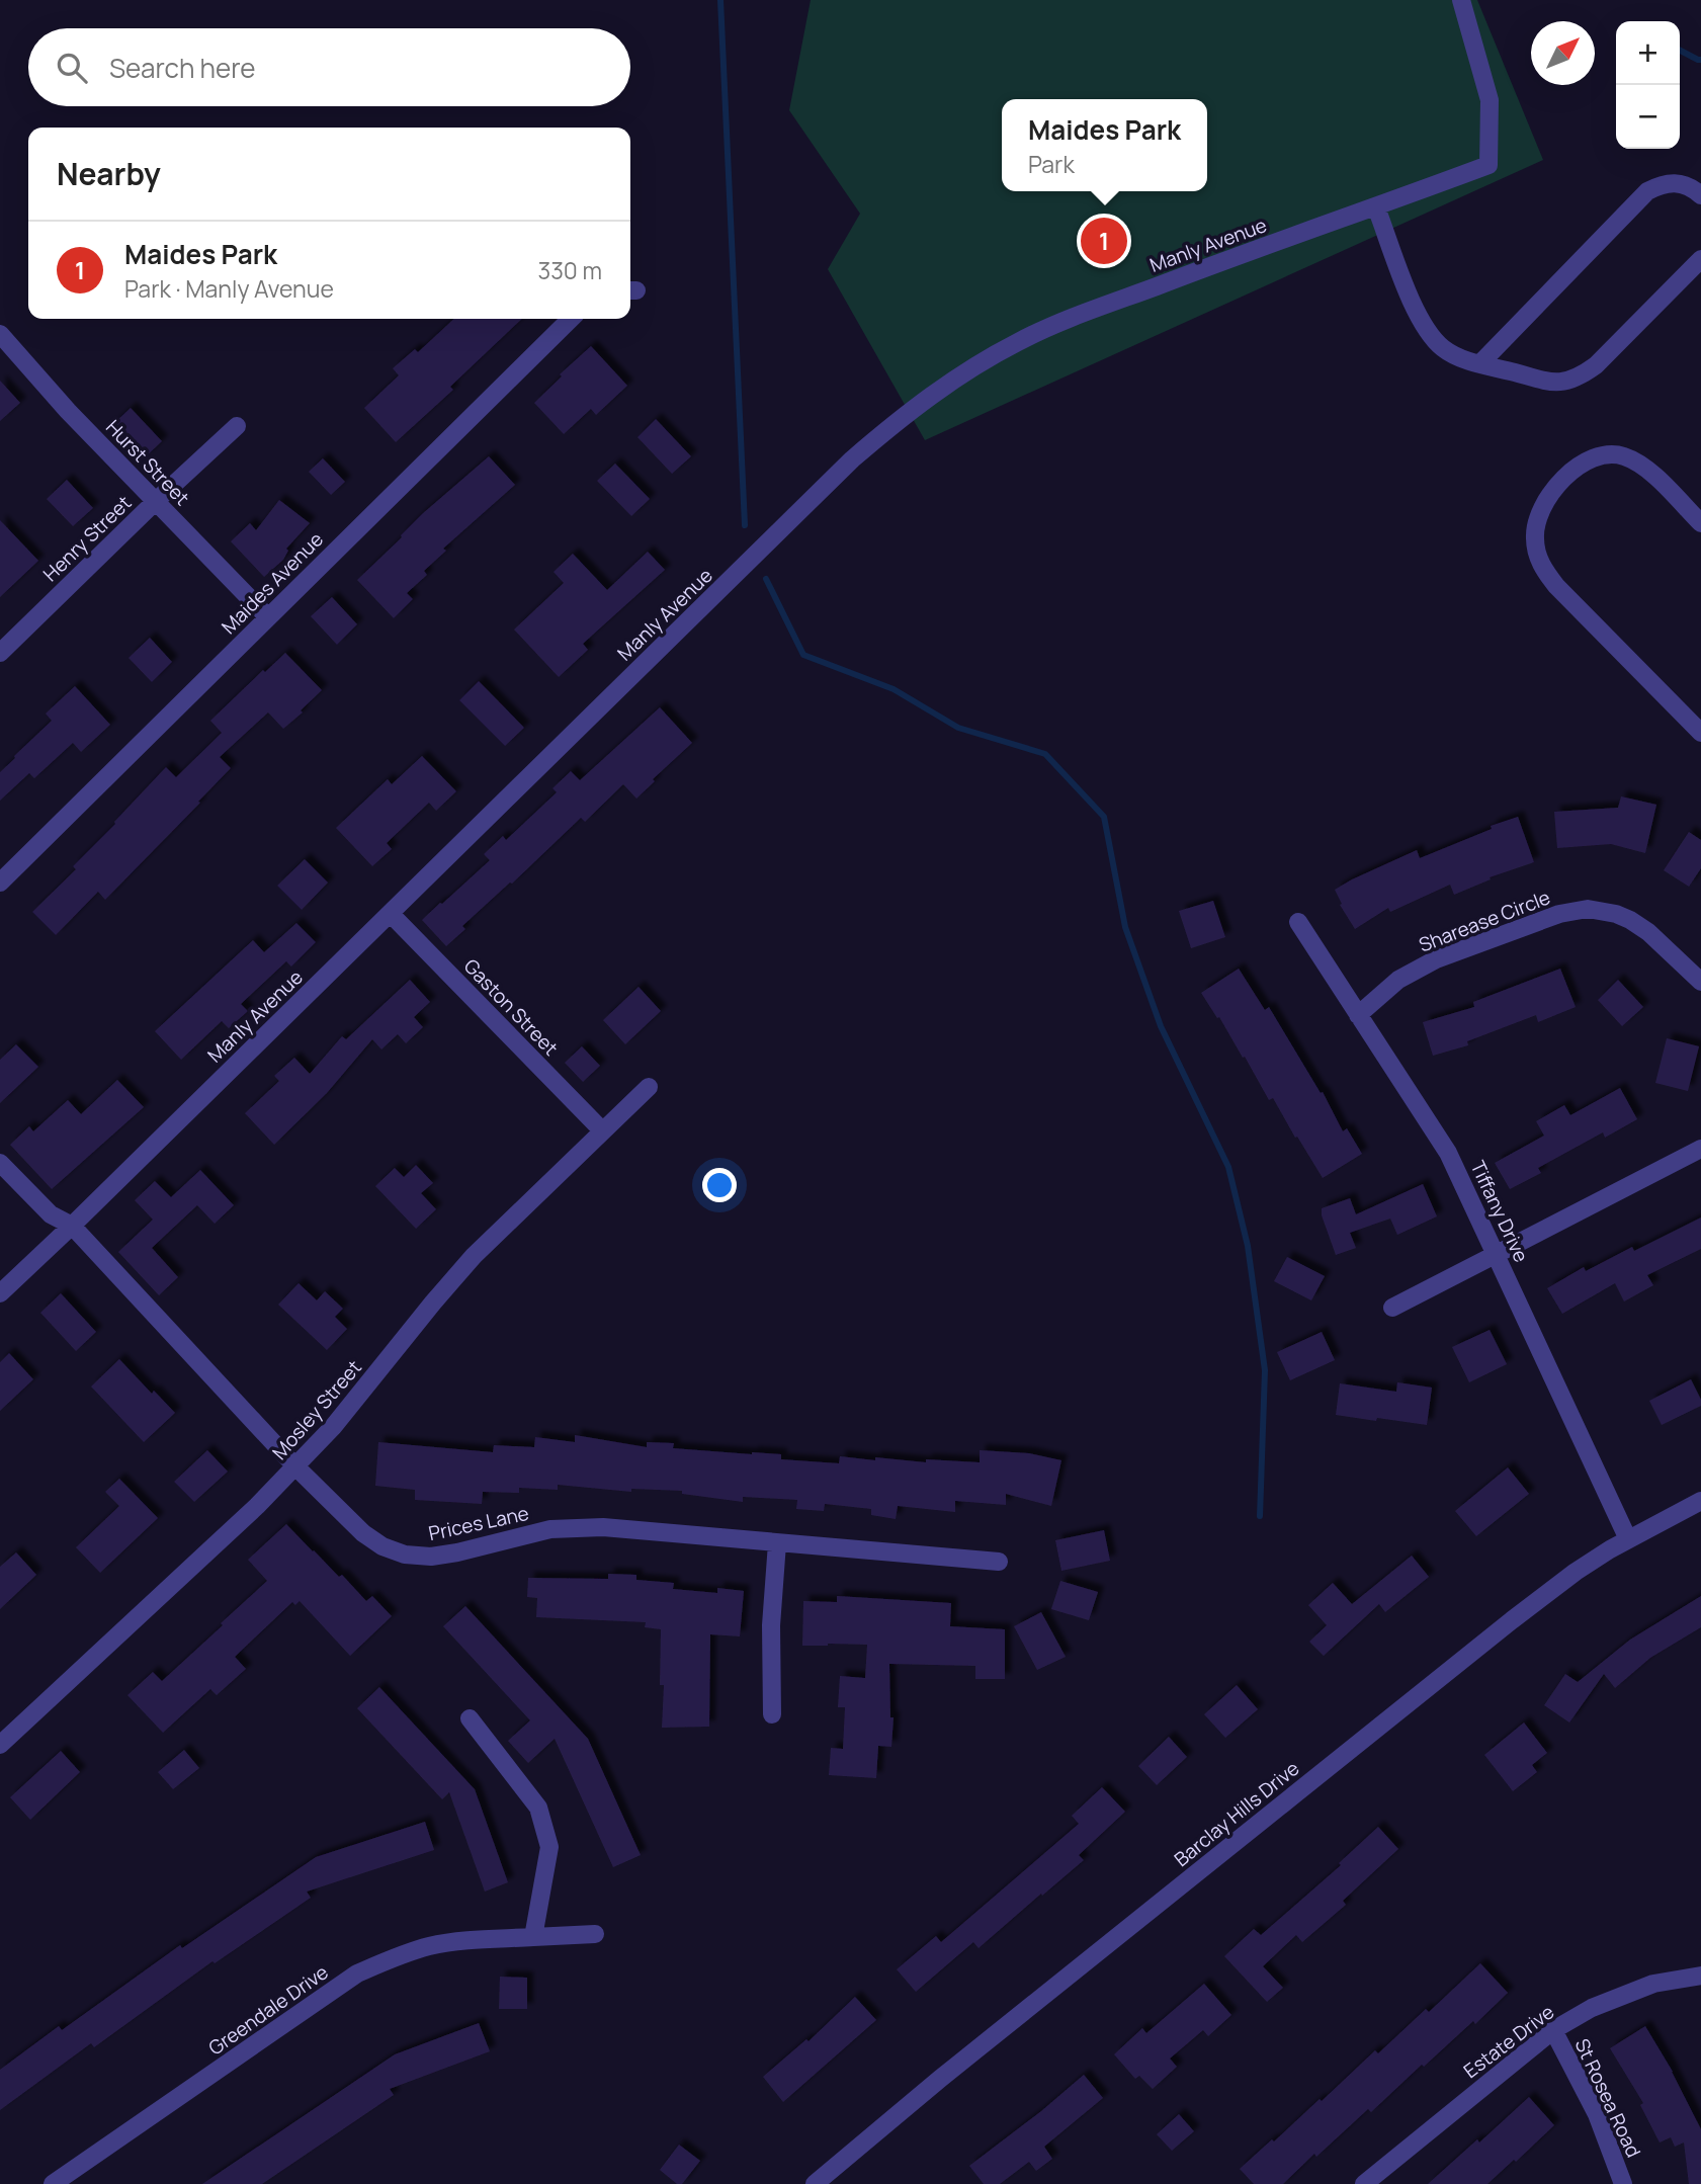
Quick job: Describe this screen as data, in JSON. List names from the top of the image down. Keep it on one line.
{"streets":{"street":["Manly Avenue","Hurst Street","Henry Street","Maides Avenue","Sharease Circle","Gaston Street","Tiffany Drive","Mosley Street","Prices Lane","Barclay Hills Drive","Greendale Drive","Estate Drive","St Rosea Road"]},"crossings":[["Manly Avenue","Gaston Street"],["Manly Avenue","Prices Lane"],["Hurst Street","Henry Street"],["Hurst Street","Maides Avenue"],["Sharease Circle","Tiffany Drive"],["Gaston Street","Mosley Street"],["Tiffany Drive","Barclay Hills Drive"],["Mosley Street","Prices Lane"],["Estate Drive","St Rosea Road"]],"north":"top right","page":{"map_buttons":["+","−"],"search":"Search here","popup":["Maides Park","Park"],"heading":"Nearby","pins":"1","list":[{"mark":"1","name":"Maides Park","note":"Park · Manly Avenue","value":"330 m"}]}}
